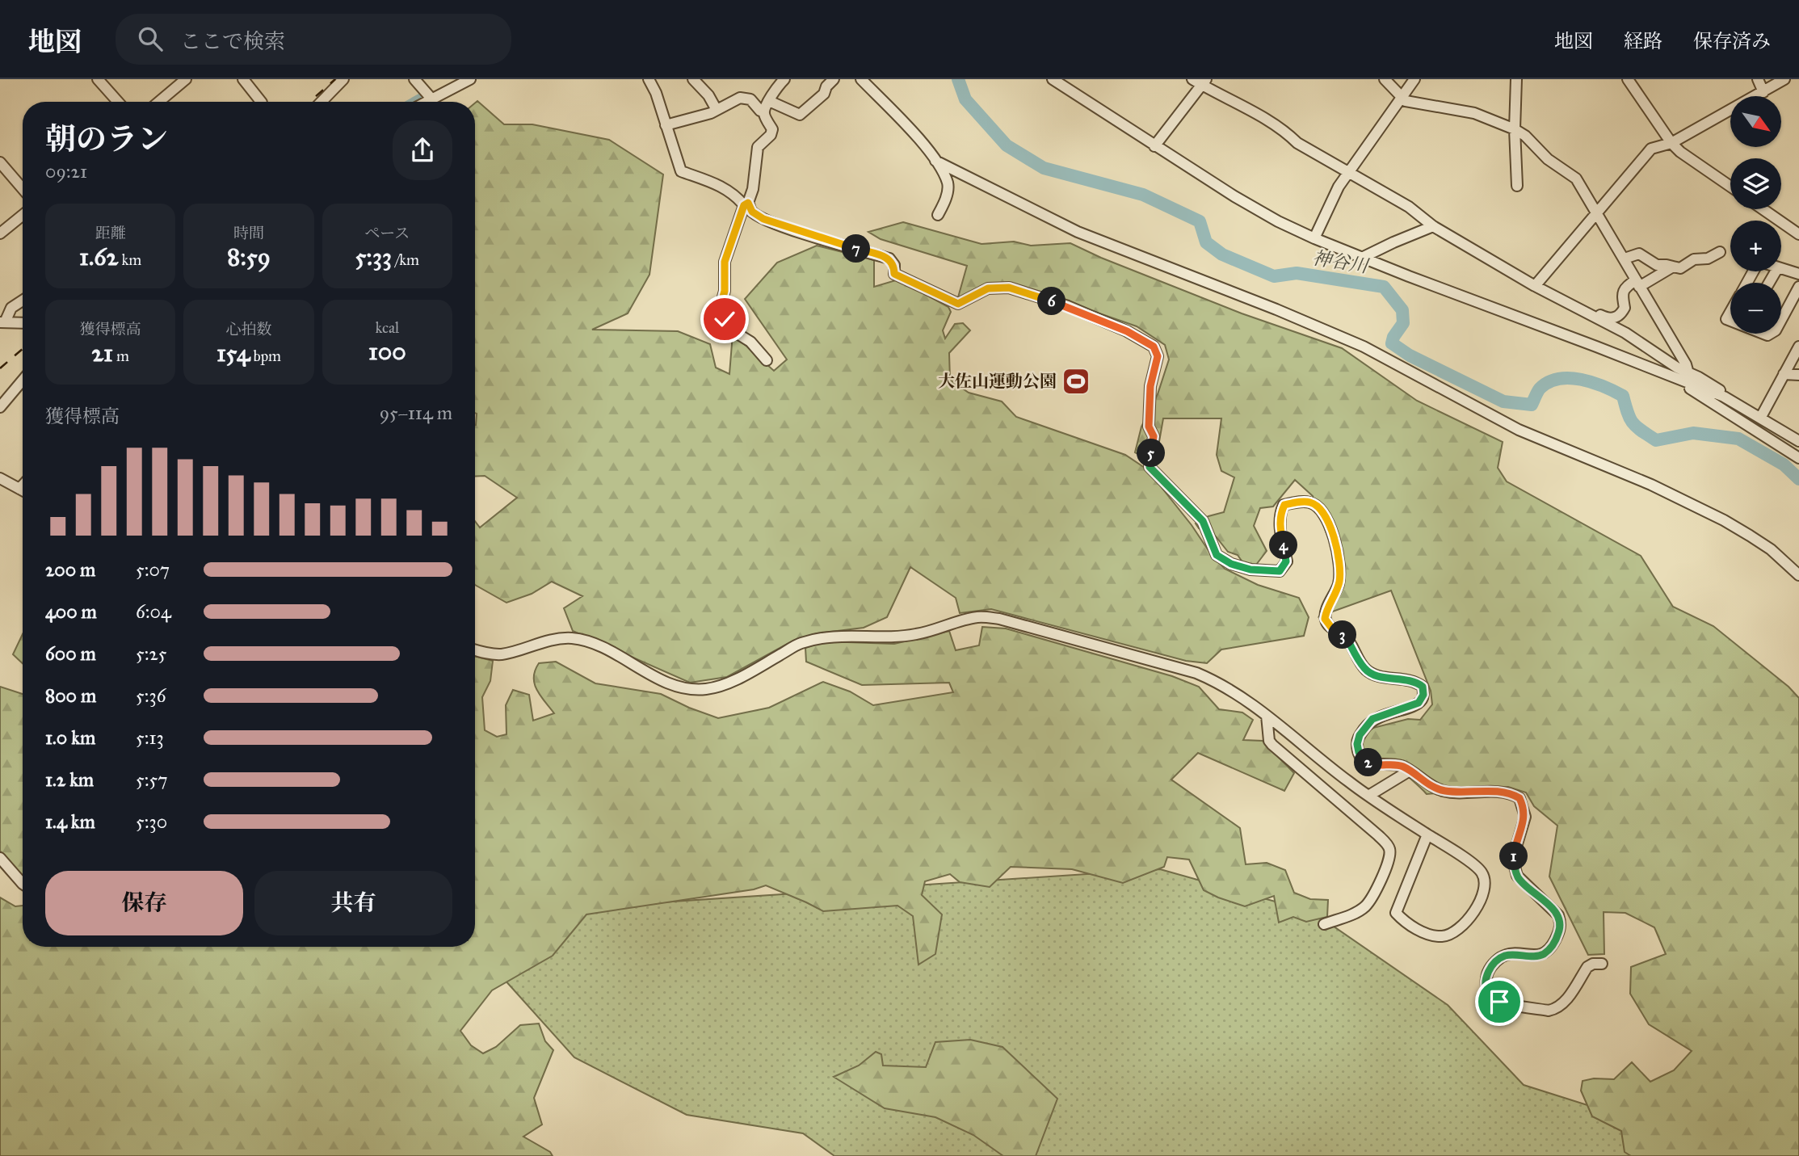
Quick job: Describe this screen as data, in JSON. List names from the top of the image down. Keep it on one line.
{"water":["神谷川"],"places":{"sports":["大佐山運動公園"]},"north":"bottom right","page":{"header":"地図","search":"ここで検索","nav":["地図","経路","保存済み"],"map_buttons":["+","−"],"heading":["朝のラン","09:21"],"stats":[["距離","1.62 km"],["時間","8:59"],["ペース","5:33 /km"],["獲得標高","21 m"],["心拍数","154 bpm"],["kcal","100"]],"pins":["7","6","5","4","3","2","1"],"chart":["獲得標高","95–114 m"],"list":[{"name":"200 m","note":"5:07"},{"name":"400 m","note":"6:04"},{"name":"600 m","note":"5:25"},{"name":"800 m","note":"5:36"},{"name":"1.0 km","note":"5:13"},{"name":"1.2 km","note":"5:57"},{"name":"1.4 km","note":"5:30"}],"buttons":["保存","共有"]}}
